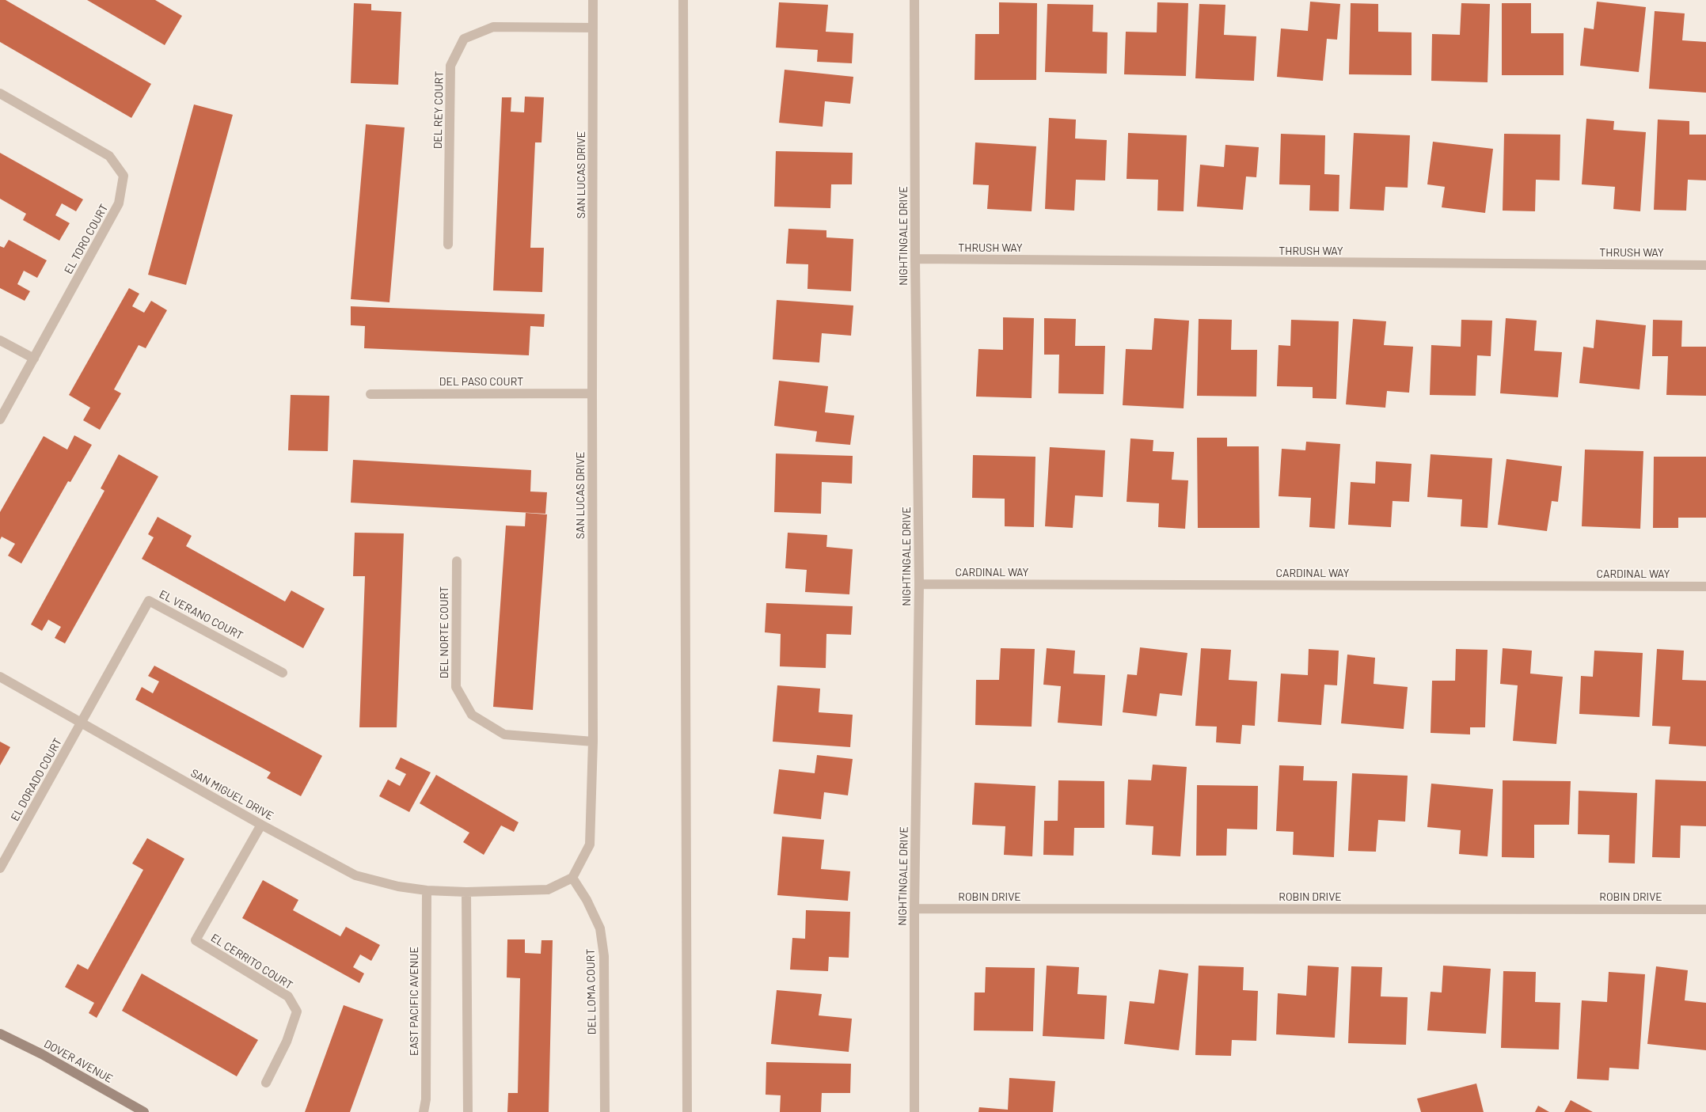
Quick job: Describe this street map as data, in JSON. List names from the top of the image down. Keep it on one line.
{"streets":{"main road":["DOVER AVENUE"],"street":["DEL REY COURT","SAN LUCAS DRIVE","NIGHTINGALE DRIVE","EL TORO COURT","THRUSH WAY","DEL PASO COURT","CARDINAL WAY","EL VERANO COURT","DEL NORTE COURT","EL DORADO COURT","SAN MIGUEL DRIVE","ROBIN DRIVE","EL CERRITO COURT","DEL LOMA COURT","EAST PACIFIC AVENUE"]},"crossings":[["DEL REY COURT","SAN LUCAS DRIVE"],["SAN LUCAS DRIVE","DEL PASO COURT"],["SAN LUCAS DRIVE","DEL NORTE COURT"],["SAN LUCAS DRIVE","DEL LOMA COURT"],["NIGHTINGALE DRIVE","THRUSH WAY"],["NIGHTINGALE DRIVE","CARDINAL WAY"],["NIGHTINGALE DRIVE","ROBIN DRIVE"],["EL VERANO COURT","EL DORADO COURT"],["EL VERANO COURT","SAN MIGUEL DRIVE"],["EL DORADO COURT","SAN MIGUEL DRIVE"],["SAN MIGUEL DRIVE","EL CERRITO COURT"],["SAN MIGUEL DRIVE","EAST PACIFIC AVENUE"]]}
